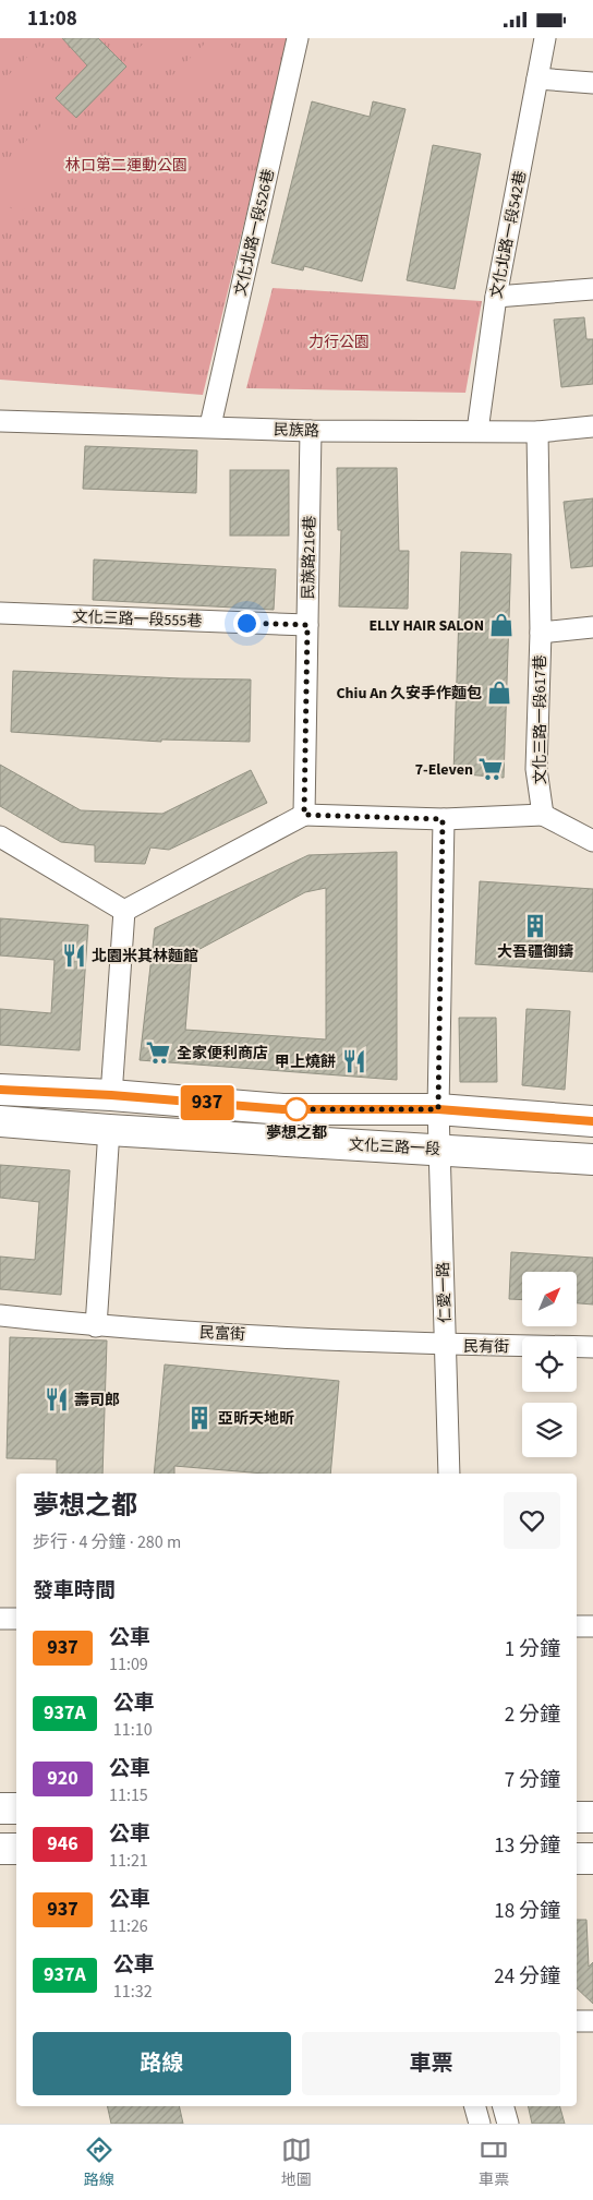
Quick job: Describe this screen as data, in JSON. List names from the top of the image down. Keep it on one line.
{"streets":{"street":["文化北路一段526巷","文化北路一段542巷","民族路","民族路216巷","文化三路一段555巷","文化三路一段617巷","文化三路一段","仁愛一路","民富街","民有街"]},"crossings":[["文化北路一段526巷","民族路"],["文化北路一段542巷","民族路"],["民族路","民族路216巷"],["民族路","文化三路一段617巷"],["民族路216巷","文化三路一段555巷"],["文化三路一段","仁愛一路"],["仁愛一路","民富街"],["仁愛一路","民有街"],["民富街","民有街"]],"parks":["林口第二運動公園","力行公園"],"places":{"shop":["ELLY HAIR SALON","Chiu An 久安手作麵包"],"supermarket":["7-Eleven","全家便利商店"],"building":["大吾疆御鑄","亞昕天地昕"],"restaurant":["北園米其林麵館","甲上燒餅","壽司郎"],"other":["夢想之都"]},"lines":["bus line 937"],"north":"top right","page":{"status":"11:08","on_map":"937","heading":[["夢想之都","步行 · 4 分鐘 · 280 m"],"發車時間"],"list":[{"mark":"937","name":"公車","note":"11:09","value":"1 分鐘"},{"mark":"937A","name":"公車","note":"11:10","value":"2 分鐘"},{"mark":"920","name":"公車","note":"11:15","value":"7 分鐘"},{"mark":"946","name":"公車","note":"11:21","value":"13 分鐘"},{"mark":"937","name":"公車","note":"11:26","value":"18 分鐘"},{"mark":"937A","name":"公車","note":"11:32","value":"24 分鐘"}],"buttons":["路線","車票"],"tabs":["路線","地圖","車票"]}}
